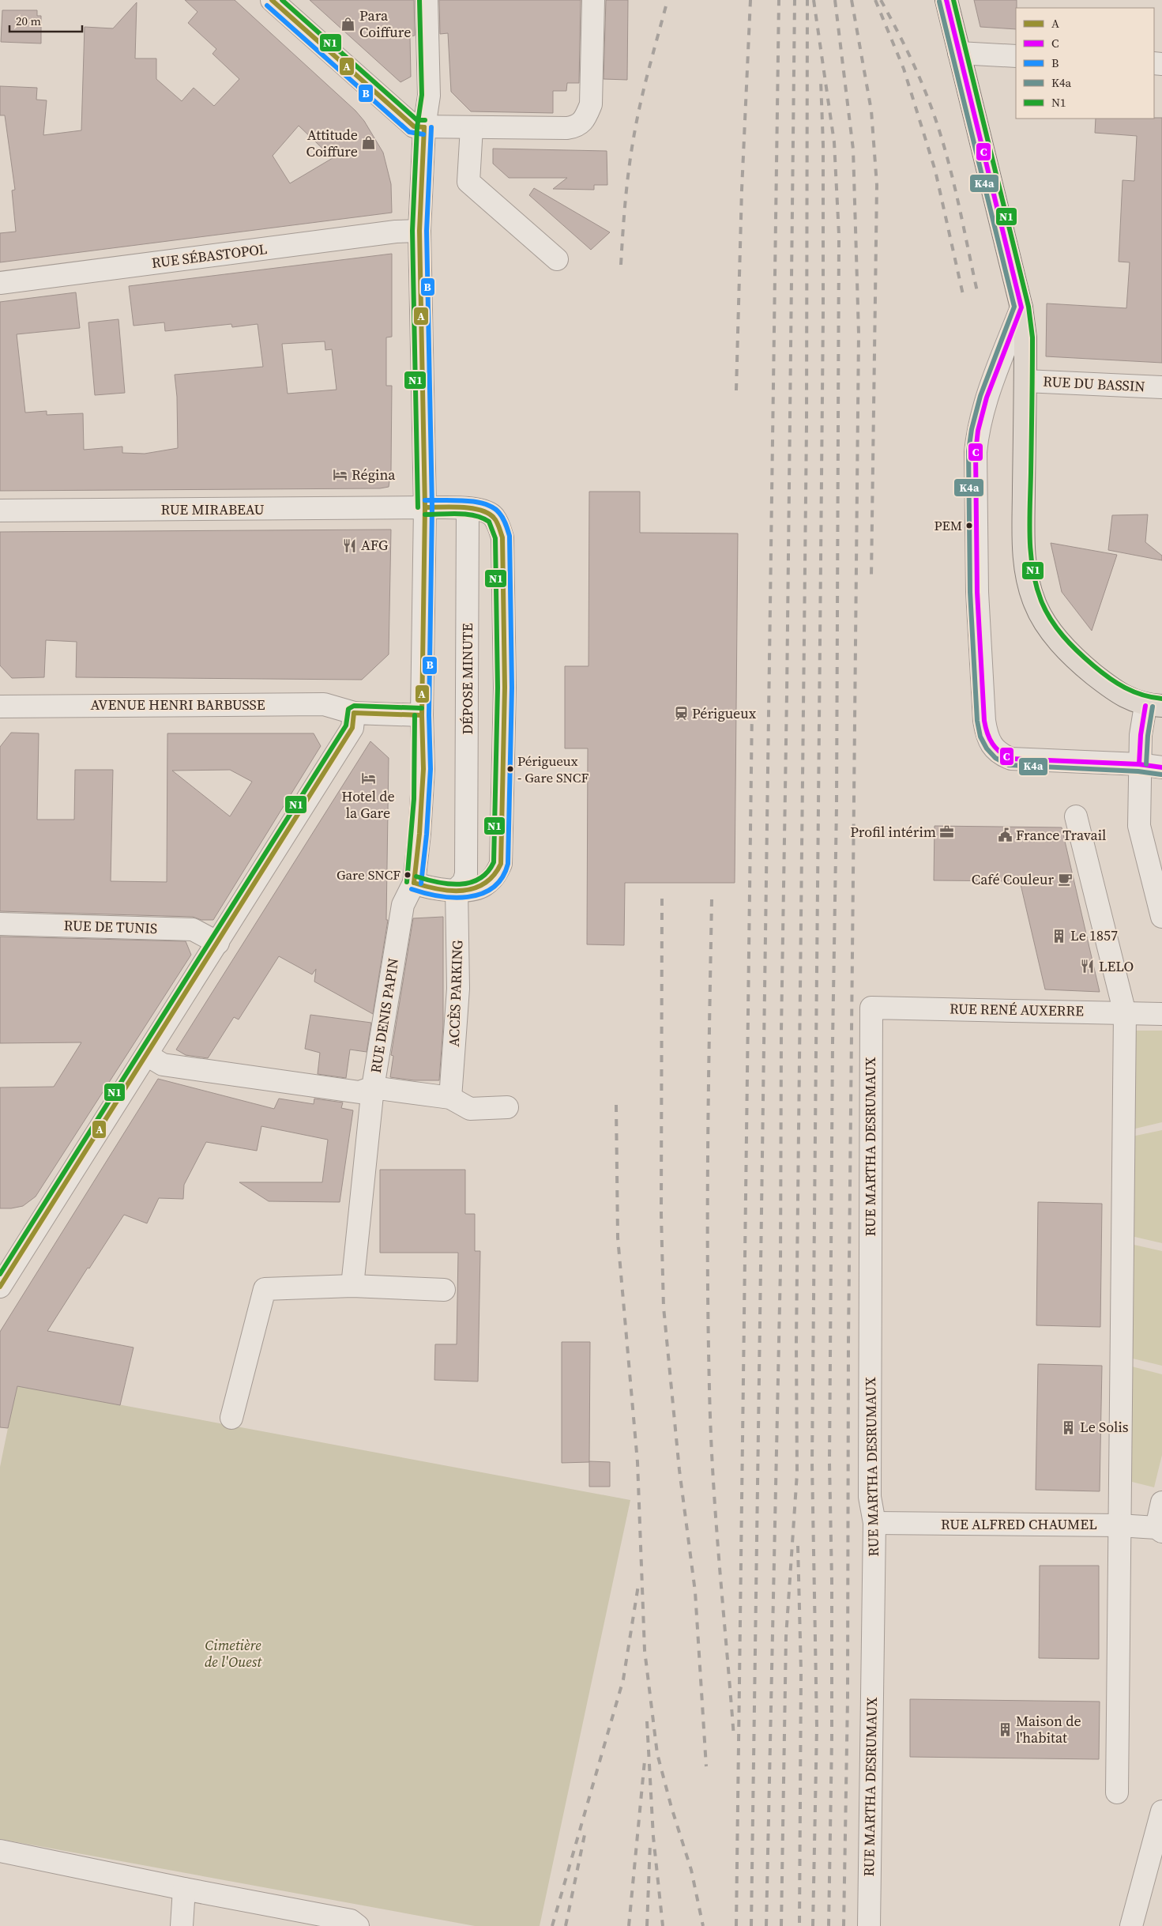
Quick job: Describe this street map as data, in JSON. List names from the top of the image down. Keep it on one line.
{"streets":{"street":["RUE SÉBASTOPOL","RUE DU BASSIN","RUE MIRABEAU","DÉPOSE MINUTE","AVENUE HENRI BARBUSSE","RUE DE TUNIS","ACCÈS PARKING","RUE RENÉ AUXERRE","RUE DENIS PAPIN","RUE MARTHA DESRUMAUX","RUE ALFRED CHAUMEL"]},"crossings":[["RUE SÉBASTOPOL","RUE DENIS PAPIN"],["RUE MIRABEAU","RUE DENIS PAPIN"],["DÉPOSE MINUTE","ACCÈS PARKING"],["AVENUE HENRI BARBUSSE","RUE DENIS PAPIN"],["RUE RENÉ AUXERRE","RUE MARTHA DESRUMAUX"],["RUE MARTHA DESRUMAUX","RUE ALFRED CHAUMEL"]],"parks":["Cimetière de l'Ouest"],"places":{"shop":["Para Coiffure","Attitude Coiffure"],"hotel":["Régina","Hotel de la Gare"],"other":["PEM","Périgueux - Gare SNCF","Gare SNCF"],"restaurant":["AFG","LELO"],"station":["Périgueux"],"office":["Profil intérim"],"public building":["France Travail"],"cafe":["Café Couleur"],"building":["Le 1857","Le Solis","Maison de l'habitat"]},"lines":["transit line A","transit line C","transit line N1","transit line K4a","transit line B"],"legend":["A","C","B","K4a","N1"],"scale_bar":"20 m"}
